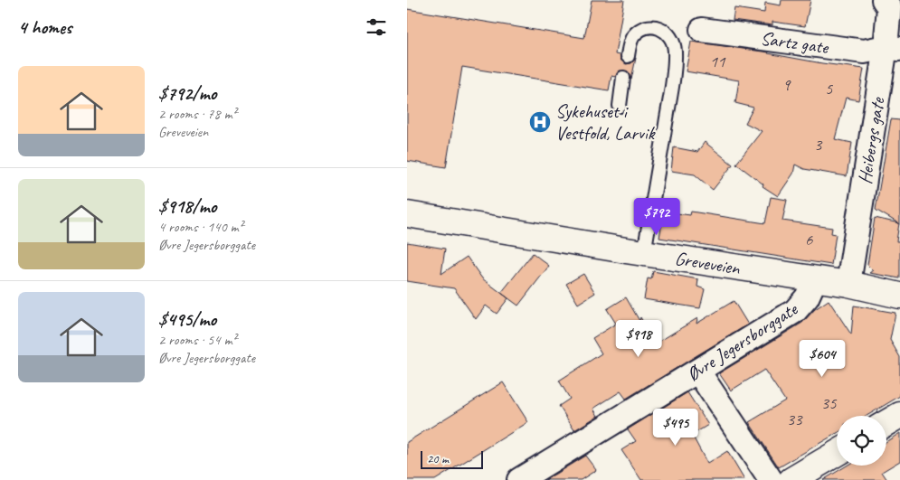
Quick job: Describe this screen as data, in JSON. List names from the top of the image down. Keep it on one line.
{"streets":{"street":["Sartz gate","Heibergs gate","Greveveien","Øvre Jegersborggate"]},"crossings":[["Sartz gate","Heibergs gate"],["Heibergs gate","Greveveien"],["Greveveien","Øvre Jegersborggate"]],"places":{"hospital":["Sykehuset i Vestfold, Larvik"]},"house_numbers":["11","9","5","3","6","35","33"],"scale_bar":"20 m","page":{"heading":"4 homes","list":[{"name":"$792/mo","note":"2 rooms · 78 m² · Greveveien"},{"name":"$918/mo","note":"4 rooms · 140 m² · Øvre Jegersborggate"},{"name":"$495/mo","note":"2 rooms · 54 m² · Øvre Jegersborggate"}],"price":["$792","$918","$604","$495"],"scale":"20 m"}}
